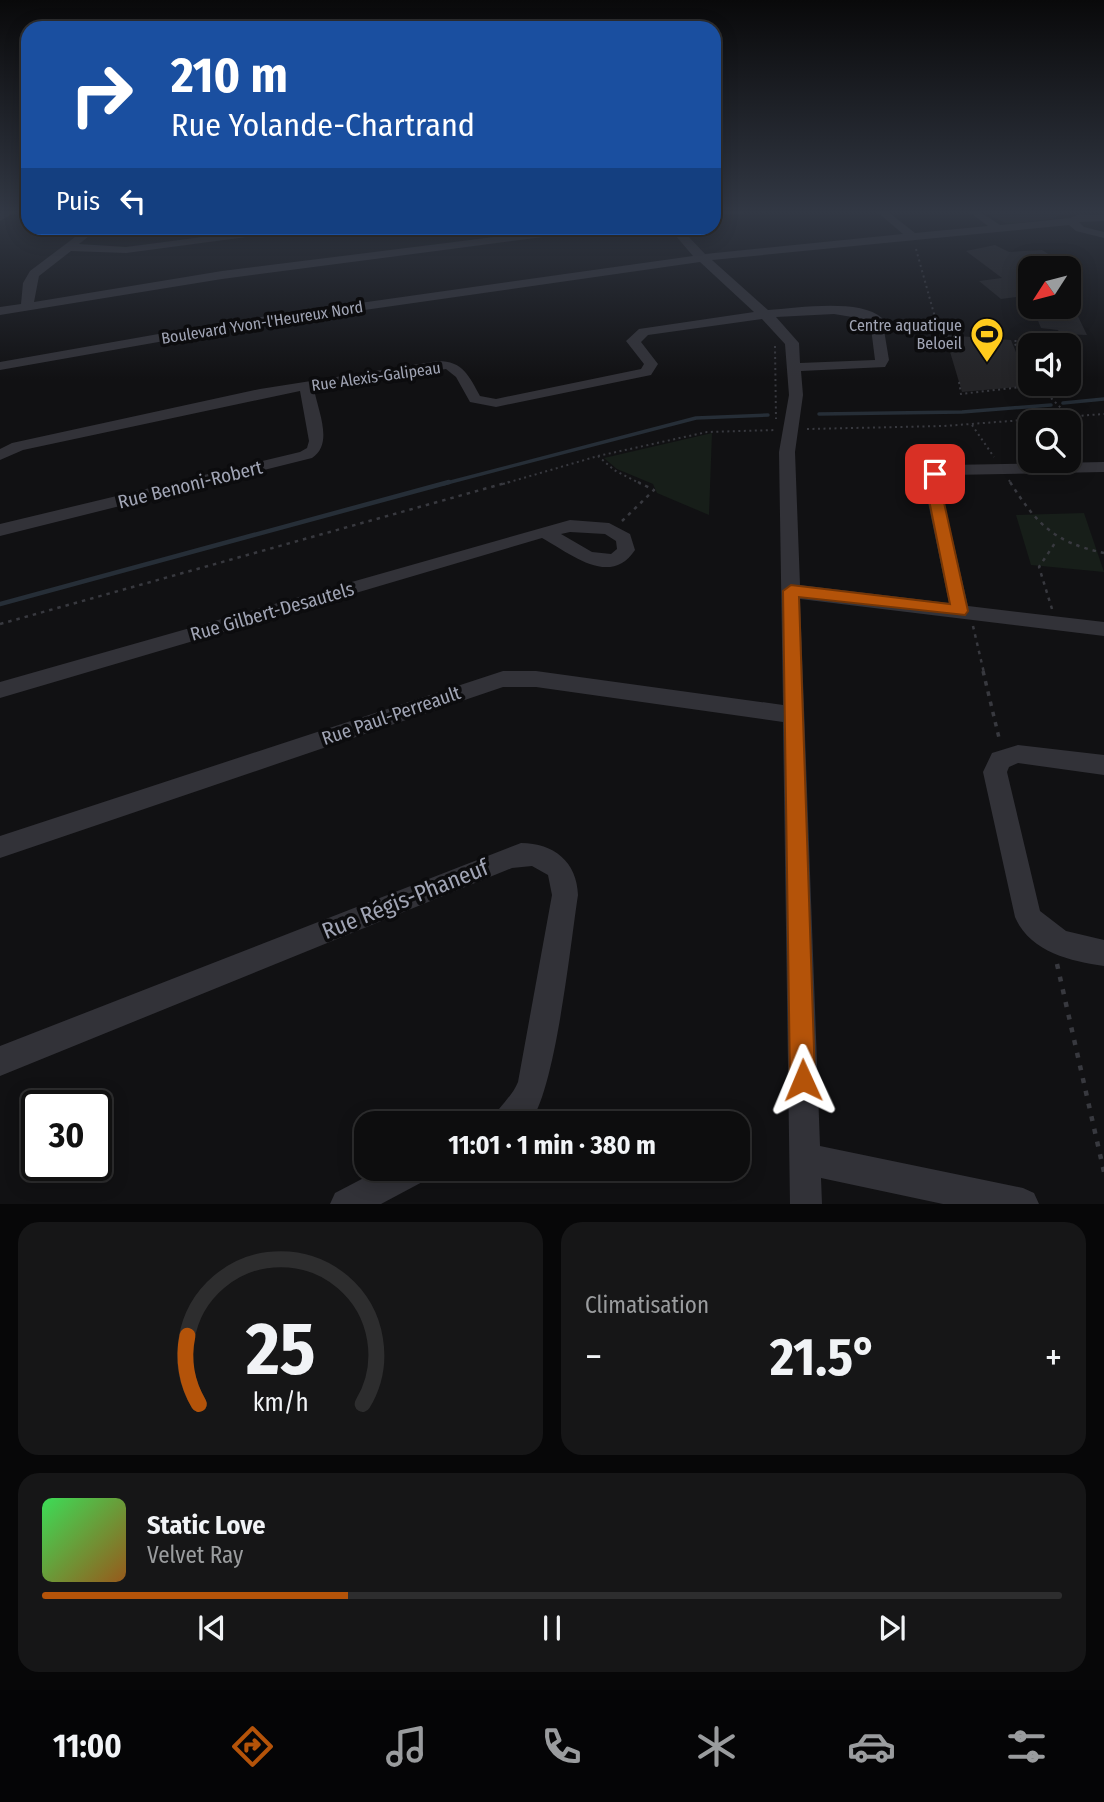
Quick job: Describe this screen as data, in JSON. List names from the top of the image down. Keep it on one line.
{"streets":{"street":["Boulevard Yvon-l'Heureux Nord","Rue Alexis-Galipeau","Rue Benoni-Robert","Rue Gilbert-Desautels","Rue Paul-Perreault","Rue Régis-Phaneuf"]},"crossings":[["Rue Alexis-Galipeau","Rue Benoni-Robert"]],"places":{"sports":["Centre aquatique Beloeil"]},"north":"bottom left","page":{"turn":["210 m","Rue Yolande-Chartrand"],"then":"Puis","limit":"30","trip":"11:01 · 1 min · 380 m","tile":"Climatisation","heat":["−","21.5°","+"],"song":["Static Love","Velvet Ray"],"tabs":"11:00","gauge":["25","km/h"]}}
